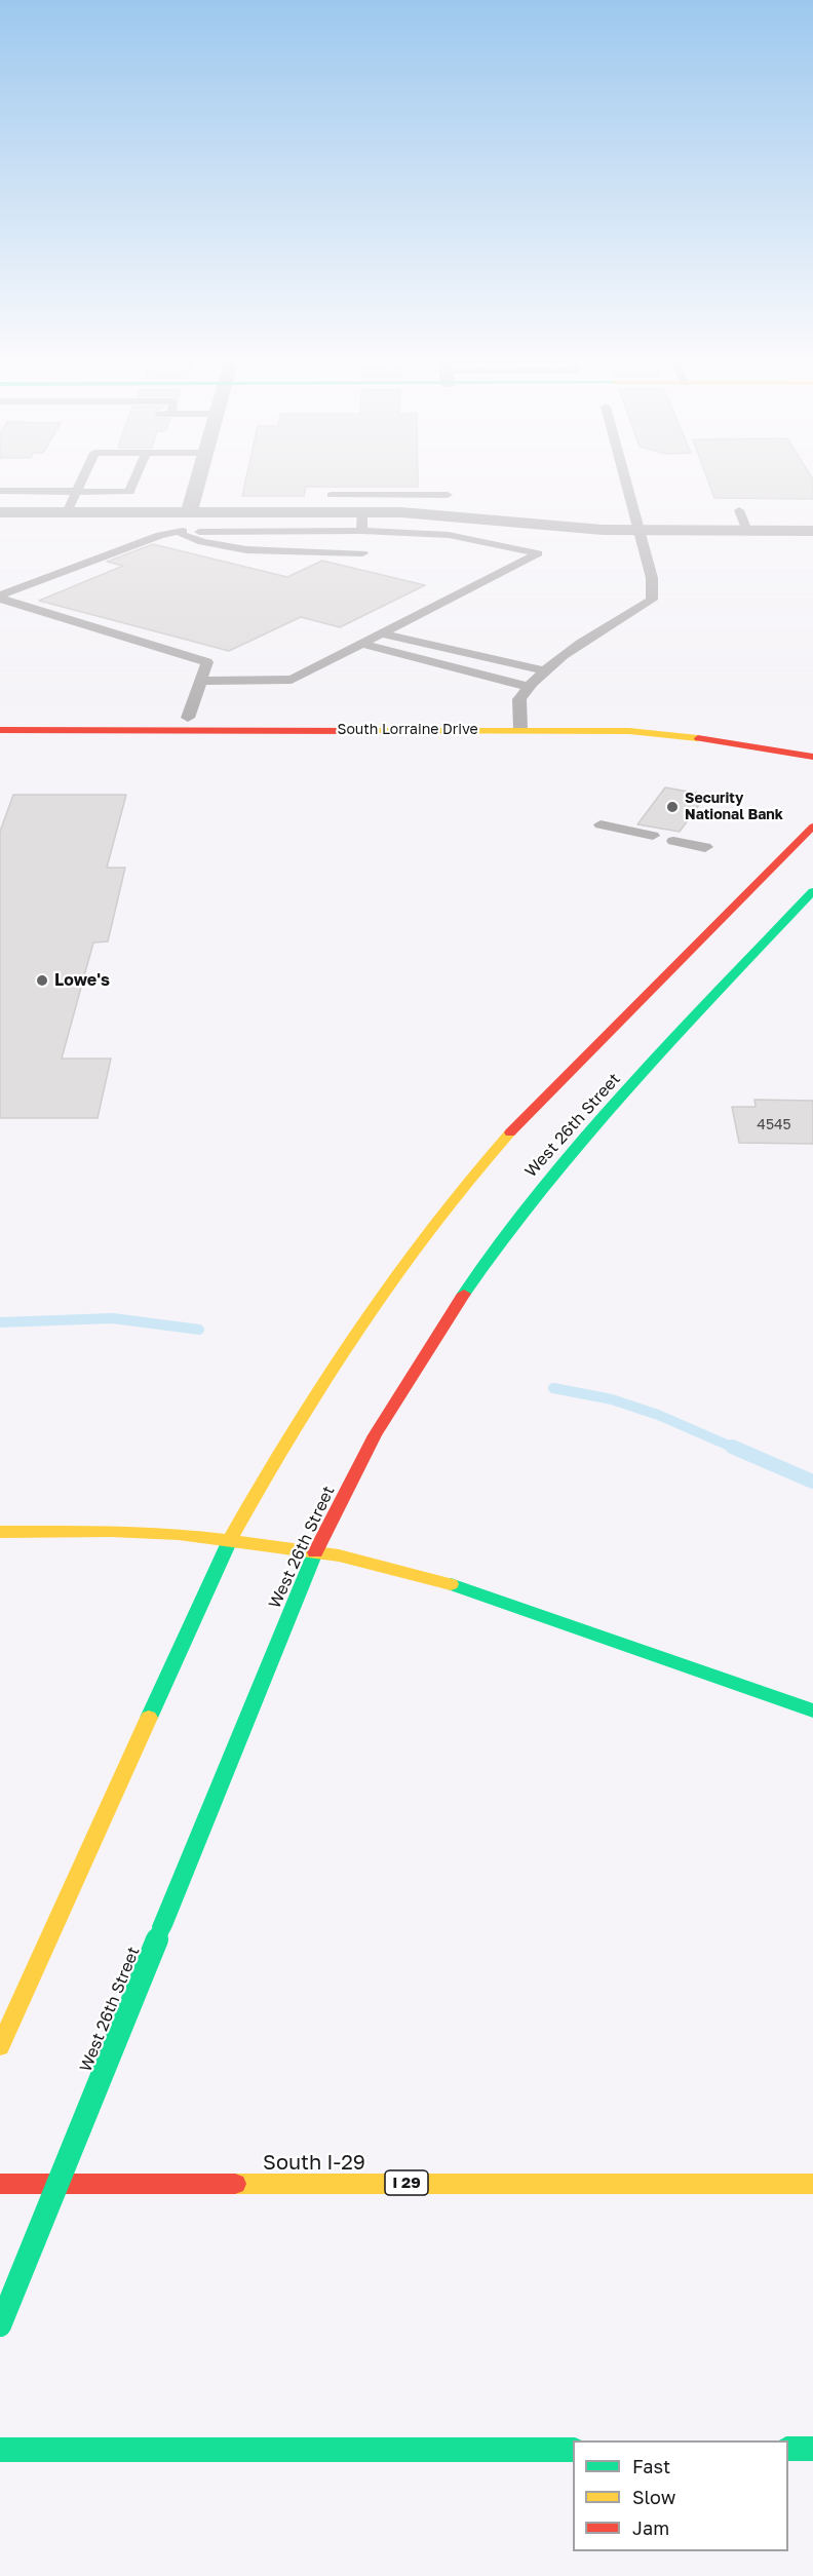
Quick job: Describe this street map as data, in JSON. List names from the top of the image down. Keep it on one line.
{"streets":{"main road":["South Lorraine Drive","West 26th Street","South I-29","I 29"]},"places":["Security National Bank","Lowe's"],"house_numbers":["4545"],"legend":["Fast","Slow","Jam"]}
